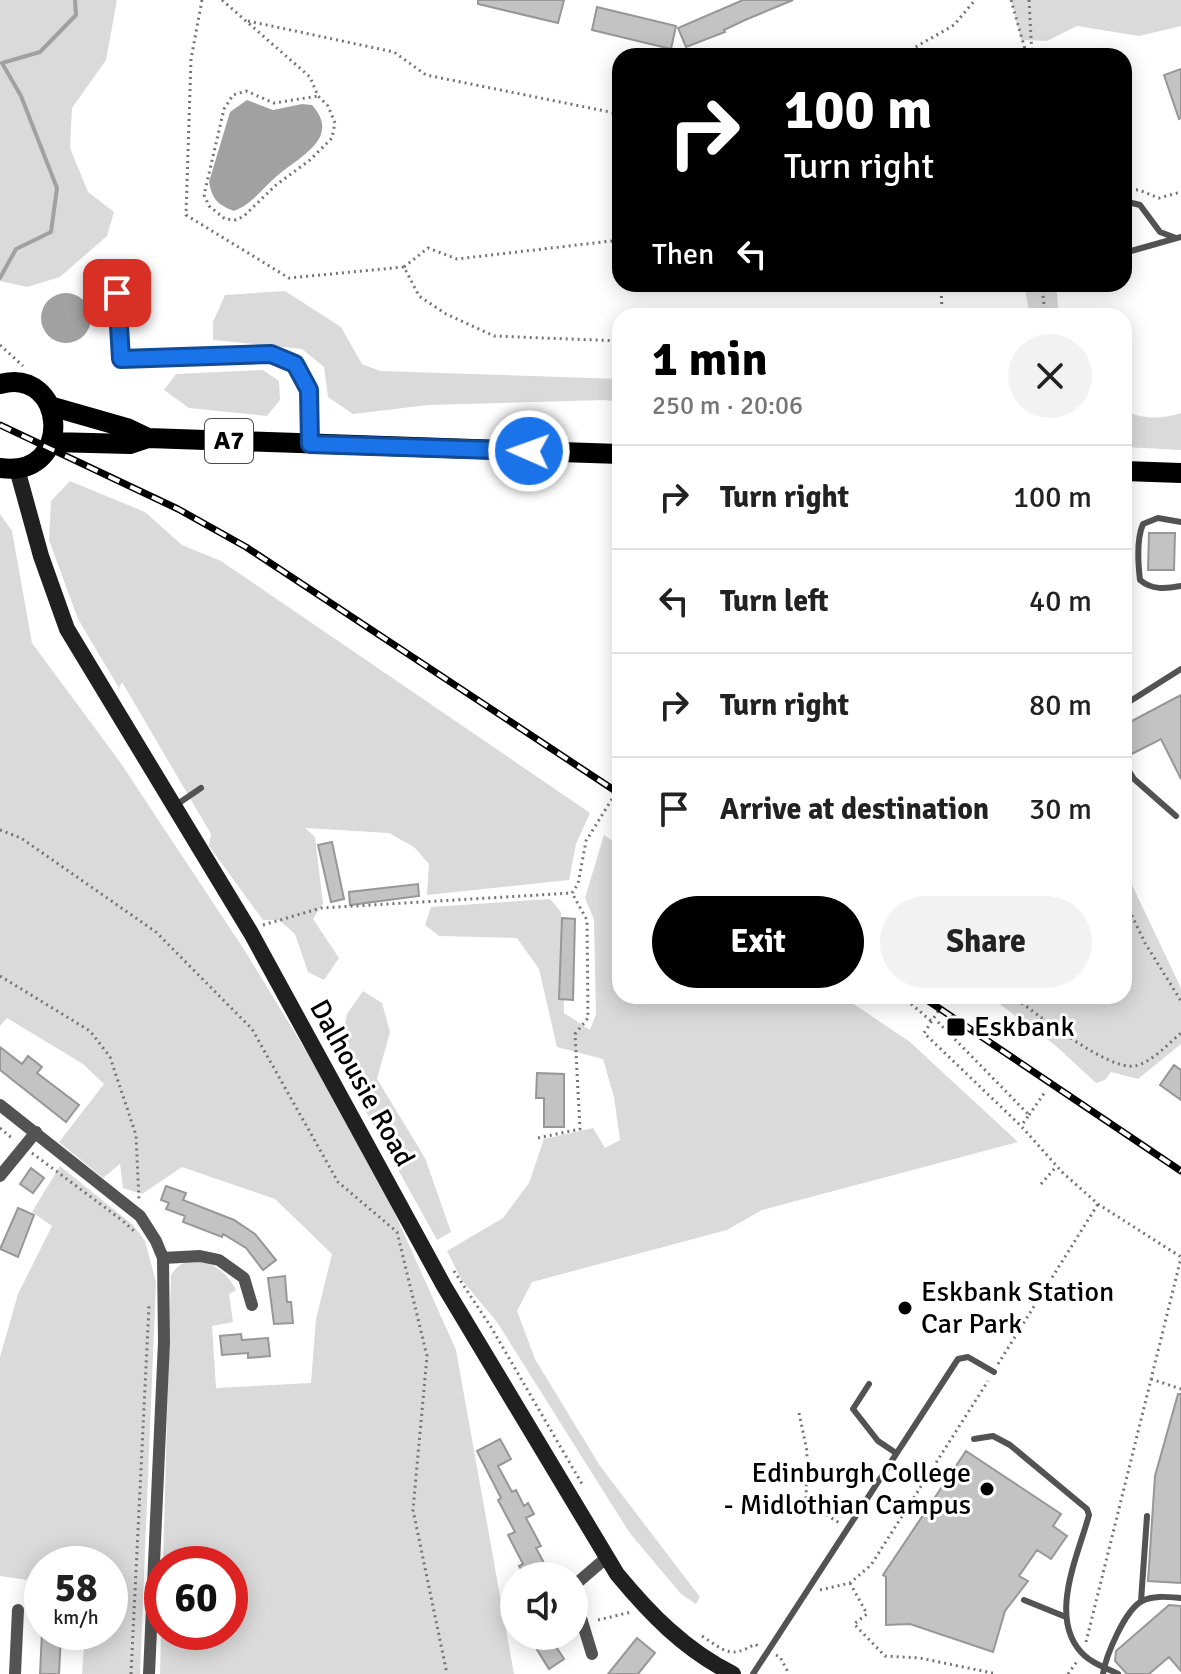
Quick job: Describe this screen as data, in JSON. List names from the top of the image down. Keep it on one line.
{"streets":{"main road":["A7","Dalhousie Road"]},"places":{"transit":["Eskbank"],"other":["Eskbank Station Car Park","Edinburgh College - Midlothian Campus"]},"page":{"turn":["100 m","Turn right"],"then":"Then","heading":["1 min","250 m · 20:06"],"list":[{"name":"Turn right","value":"100 m"},{"name":"Turn left","value":"40 m"},{"name":"Turn right","value":"80 m"},{"name":"Arrive at destination","value":"30 m"}],"buttons":["Exit","Share"],"speed":"58 km/h","limit":"60"}}
